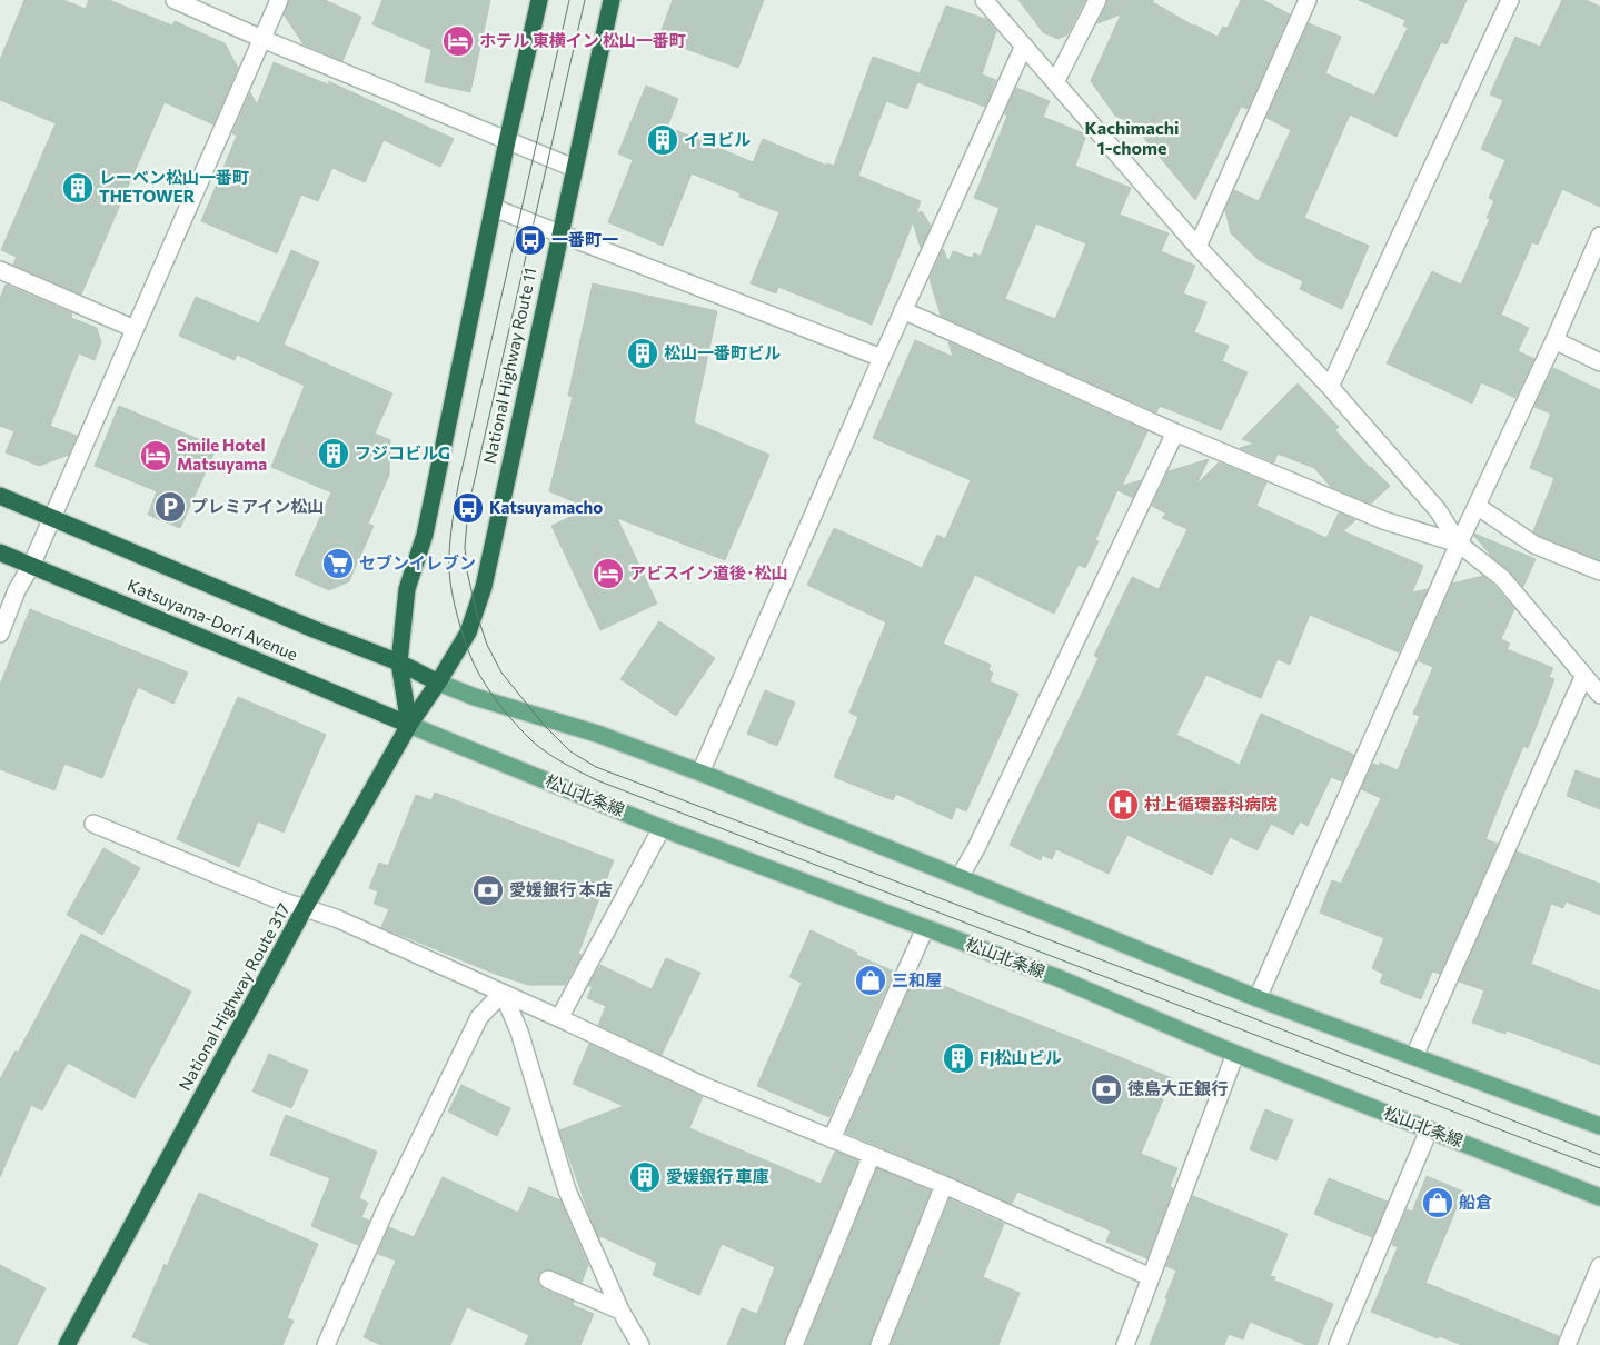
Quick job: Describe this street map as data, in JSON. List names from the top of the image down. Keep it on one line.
{"streets":{"highway":["National Highway Route 11","Katsuyama-Dori Avenue","National Highway Route 317"],"main road":["松山北条線"]},"crossings":[["National Highway Route 11","Katsuyama-Dori Avenue"],["National Highway Route 11","松山北条線"],["National Highway Route 11","National Highway Route 317"],["Katsuyama-Dori Avenue","松山北条線"],["Katsuyama-Dori Avenue","National Highway Route 317"],["松山北条線","National Highway Route 317"]],"districts":["Kachimachi 1-chome"],"places":{"hotel":["ホテル 東横イン 松山一番町","Smile Hotel Matsuyama","アビスイン道後･松山"],"building":["イヨビル","レーベン松山一番町 THETOWER","松山一番町ビル","フジコビルG","FJ松山ビル","愛媛銀行 車庫"],"bus stop":["一番町一","Katsuyamacho"],"parking":["プレミアイン松山"],"supermarket":["セブンイレブン"],"hospital":["村上循環器科病院"],"bank":["愛媛銀行 本店","徳島大正銀行"],"shop":["三和屋","船倉"]}}
